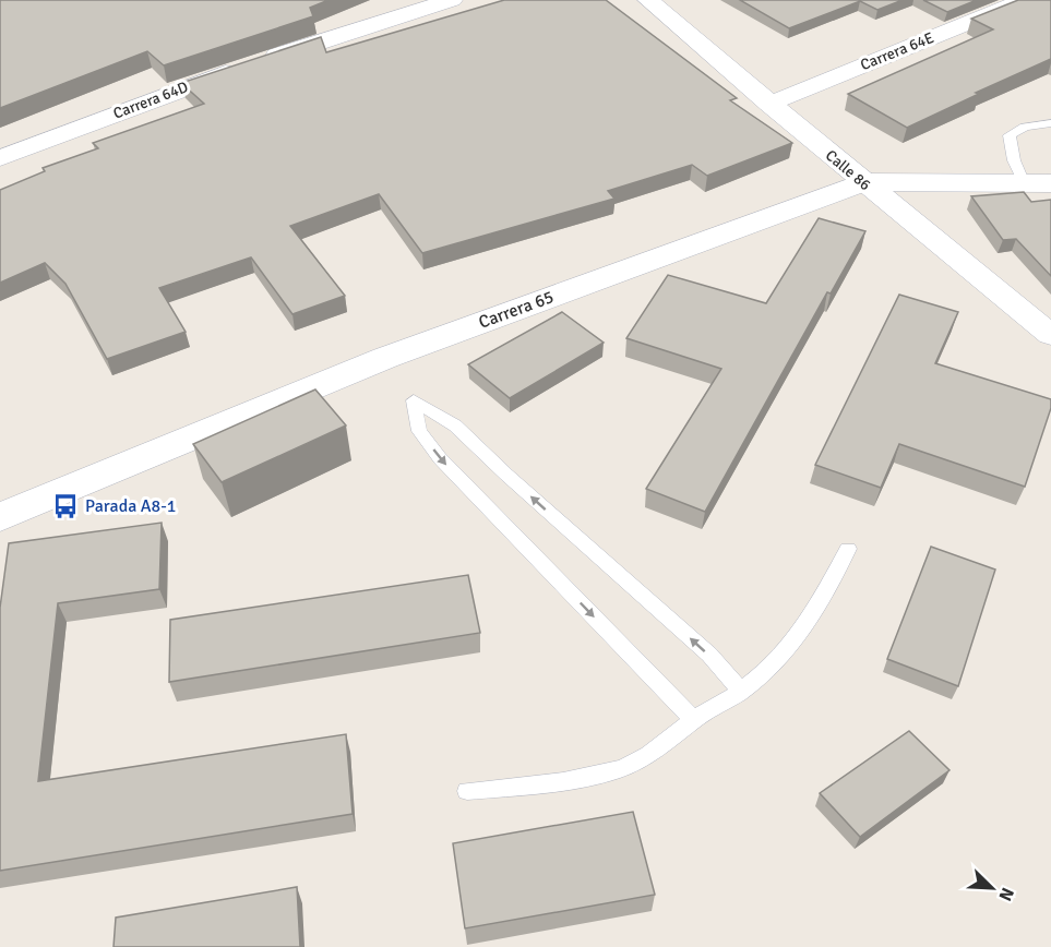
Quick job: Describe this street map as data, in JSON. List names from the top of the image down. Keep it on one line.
{"streets":{"street":["Carrera 64E","Carrera 64D","Calle 86","Carrera 65"]},"crossings":[["Carrera 64E","Calle 86"],["Calle 86","Carrera 65"]],"places":{"bus stop":["Parada A8-1"]},"north":"bottom right"}
